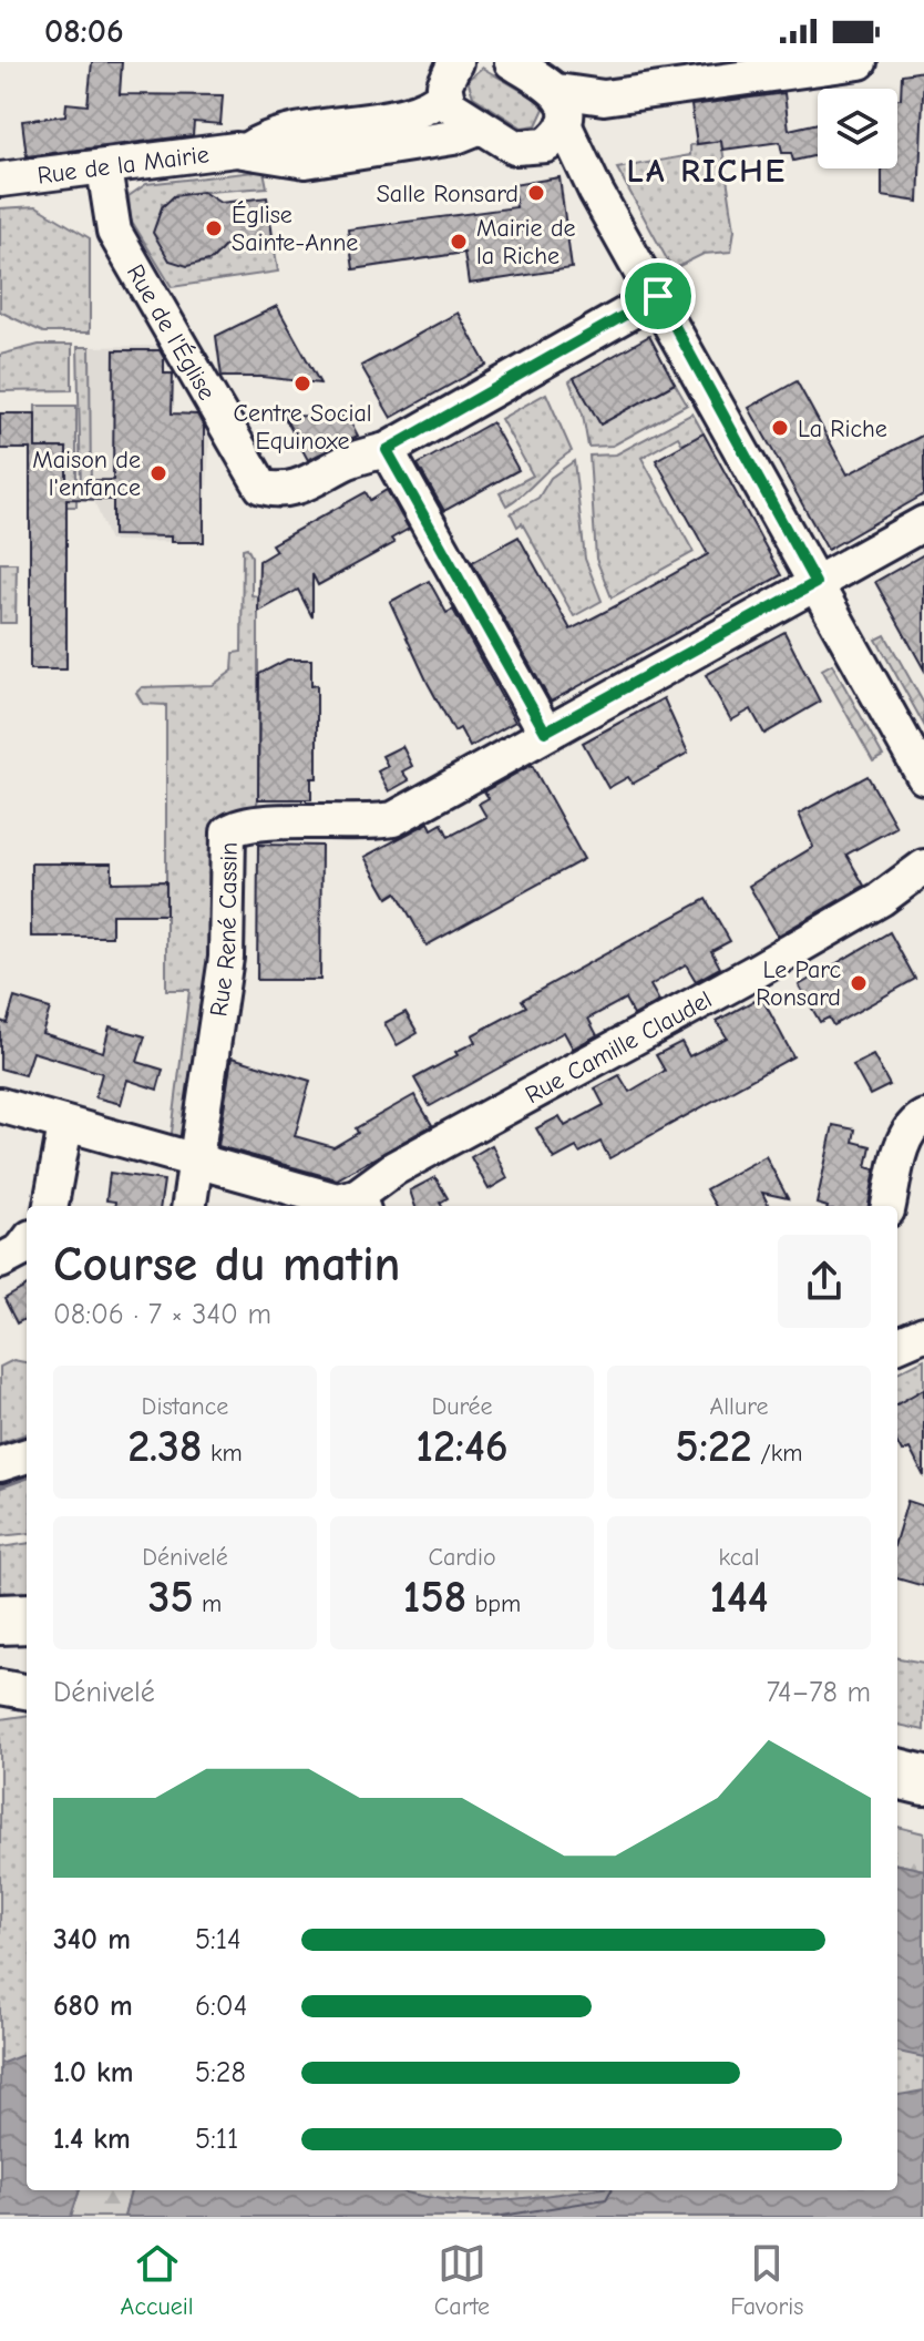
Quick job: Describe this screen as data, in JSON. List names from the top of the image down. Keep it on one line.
{"streets":{"street":["Rue de la Mairie","Rue de l'Église","Rue René Cassin","Rue Camille Claudel"]},"crossings":[["Rue de la Mairie","Rue de l'Église"]],"districts":["LA RICHE"],"places":["Salle Ronsard","Église Sainte-Anne","Mairie de la Riche","Centre Social Equinoxe","La Riche","Maison de l'enfance","Le Parc Ronsard"],"page":{"status":"08:06","heading":["Course du matin","08:06 · 7 × 340 m"],"stats":[["Distance","2.38 km"],["Durée","12:46"],["Allure","5:22 /km"],["Dénivelé","35 m"],["Cardio","158 bpm"],["kcal","144"]],"chart":["Dénivelé","74–78 m"],"list":[{"name":"340 m","note":"5:14"},{"name":"680 m","note":"6:04"},{"name":"1.0 km","note":"5:28"},{"name":"1.4 km","note":"5:11"}],"tabs":["Accueil","Carte","Favoris"]}}
